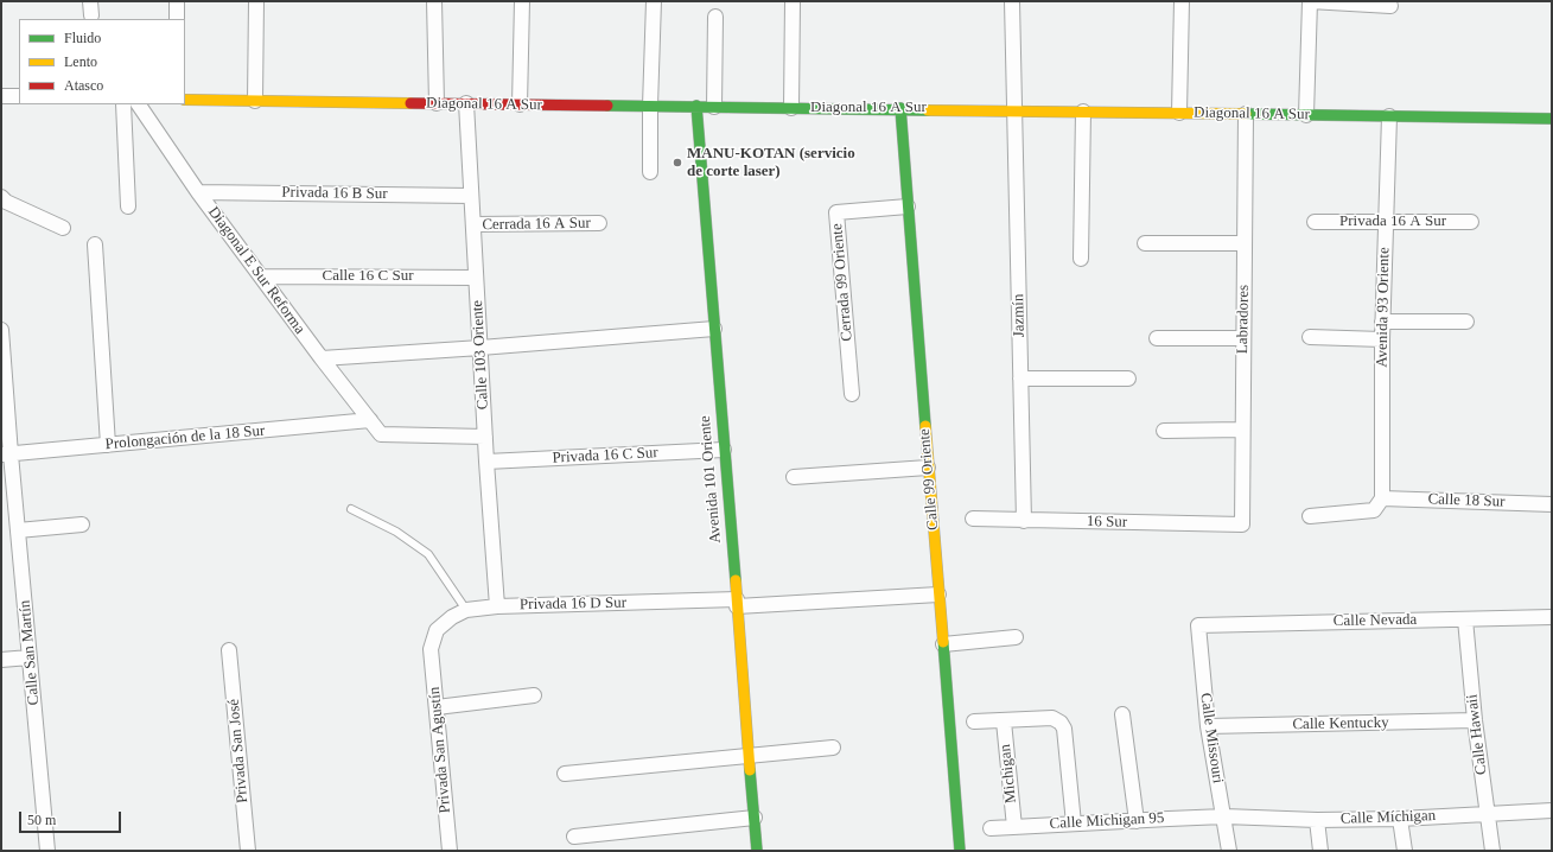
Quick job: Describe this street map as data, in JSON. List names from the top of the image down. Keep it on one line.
{"streets":{"street":["Diagonal 16 A Sur","Privada 16 B Sur","Privada 16 A Sur","Cerrada 16 A Sur","Diagonal E Sur Reforma","Calle 16 C Sur","Cerrada 99 Oriente","Avenida 93 Oriente","Jazmín","Labradores","Calle 103 Oriente","Prolongación de la 18 Sur","Privada 16 C Sur","Avenida 101 Oriente","Calle 99 Oriente","Calle 18 Sur","16 Sur","Privada 16 D Sur","Calle Nevada","Calle San Martín","Calle Kentucky","Calle Hawaii","Calle Missouri","Privada San Agustín","Privada San José","Michigan","Calle Míchigan","Calle Michigan 95"]},"crossings":[["Diagonal 16 A Sur","Avenida 93 Oriente"],["Diagonal 16 A Sur","Jazmín"],["Diagonal 16 A Sur","Labradores"],["Diagonal 16 A Sur","Calle 103 Oriente"],["Diagonal 16 A Sur","Avenida 101 Oriente"],["Diagonal 16 A Sur","Calle 99 Oriente"],["Privada 16 B Sur","Diagonal E Sur Reforma"],["Privada 16 B Sur","Calle 103 Oriente"],["Privada 16 A Sur","Avenida 93 Oriente"],["Cerrada 16 A Sur","Calle 103 Oriente"],["Diagonal E Sur Reforma","Calle 16 C Sur"],["Diagonal E Sur Reforma","Calle 103 Oriente"],["Diagonal E Sur Reforma","Prolongación de la 18 Sur"],["Calle 16 C Sur","Calle 103 Oriente"],["Cerrada 99 Oriente","Calle 99 Oriente"],["Avenida 93 Oriente","Calle 18 Sur"],["Jazmín","16 Sur"],["Labradores","16 Sur"],["Calle 103 Oriente","Privada 16 C Sur"],["Calle 103 Oriente","Privada 16 D Sur"],["Prolongación de la 18 Sur","Calle San Martín"],["Privada 16 C Sur","Avenida 101 Oriente"],["Avenida 101 Oriente","Privada 16 D Sur"],["Calle 99 Oriente","Privada 16 D Sur"],["Privada 16 D Sur","Privada San Agustín"],["Calle Nevada","Calle Hawaii"],["Calle Nevada","Calle Missouri"],["Calle Kentucky","Calle Hawaii"],["Calle Kentucky","Calle Missouri"],["Calle Hawaii","Calle Míchigan"],["Calle Missouri","Calle Míchigan"],["Calle Missouri","Calle Michigan 95"],["Michigan","Calle Michigan 95"],["Calle Míchigan","Calle Michigan 95"]],"places":["MANU-KOTAN (servicio de corte laser)"],"legend":["Fluido","Lento","Atasco"],"scale_bar":"50 m"}
